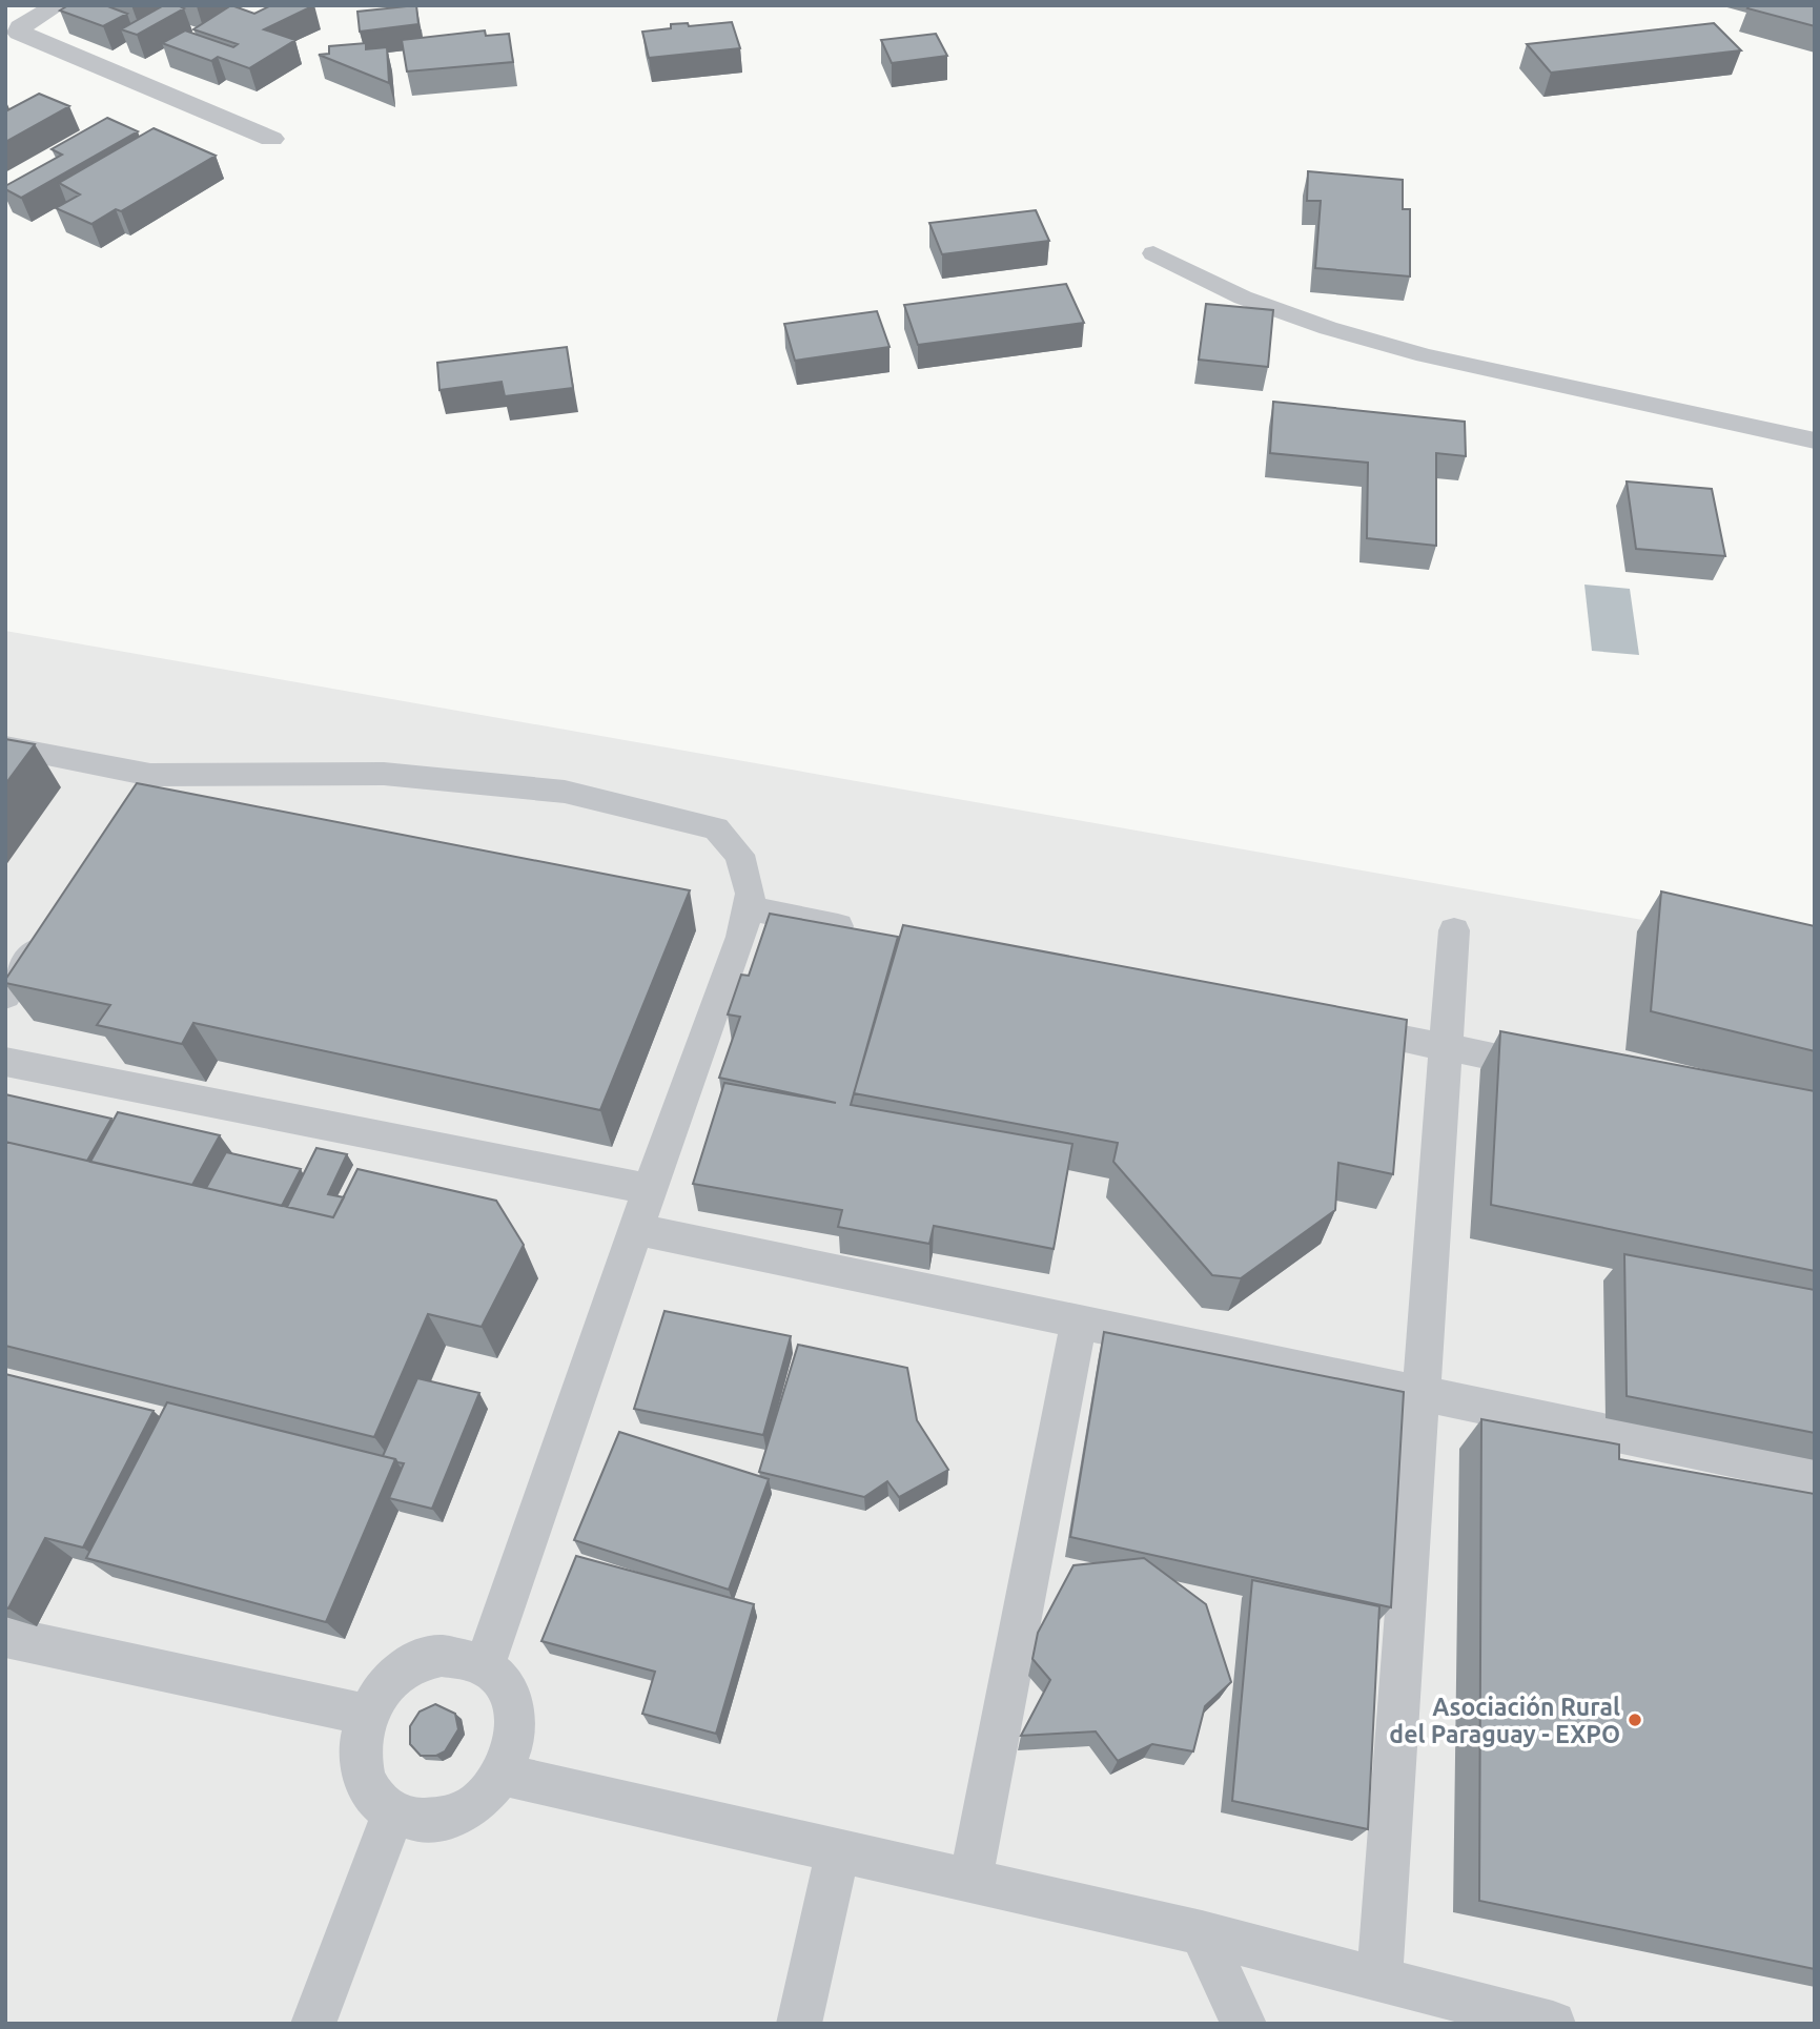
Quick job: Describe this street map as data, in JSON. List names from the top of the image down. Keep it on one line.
{"places":["Asociación Rural del Paraguay - EXPO"]}
